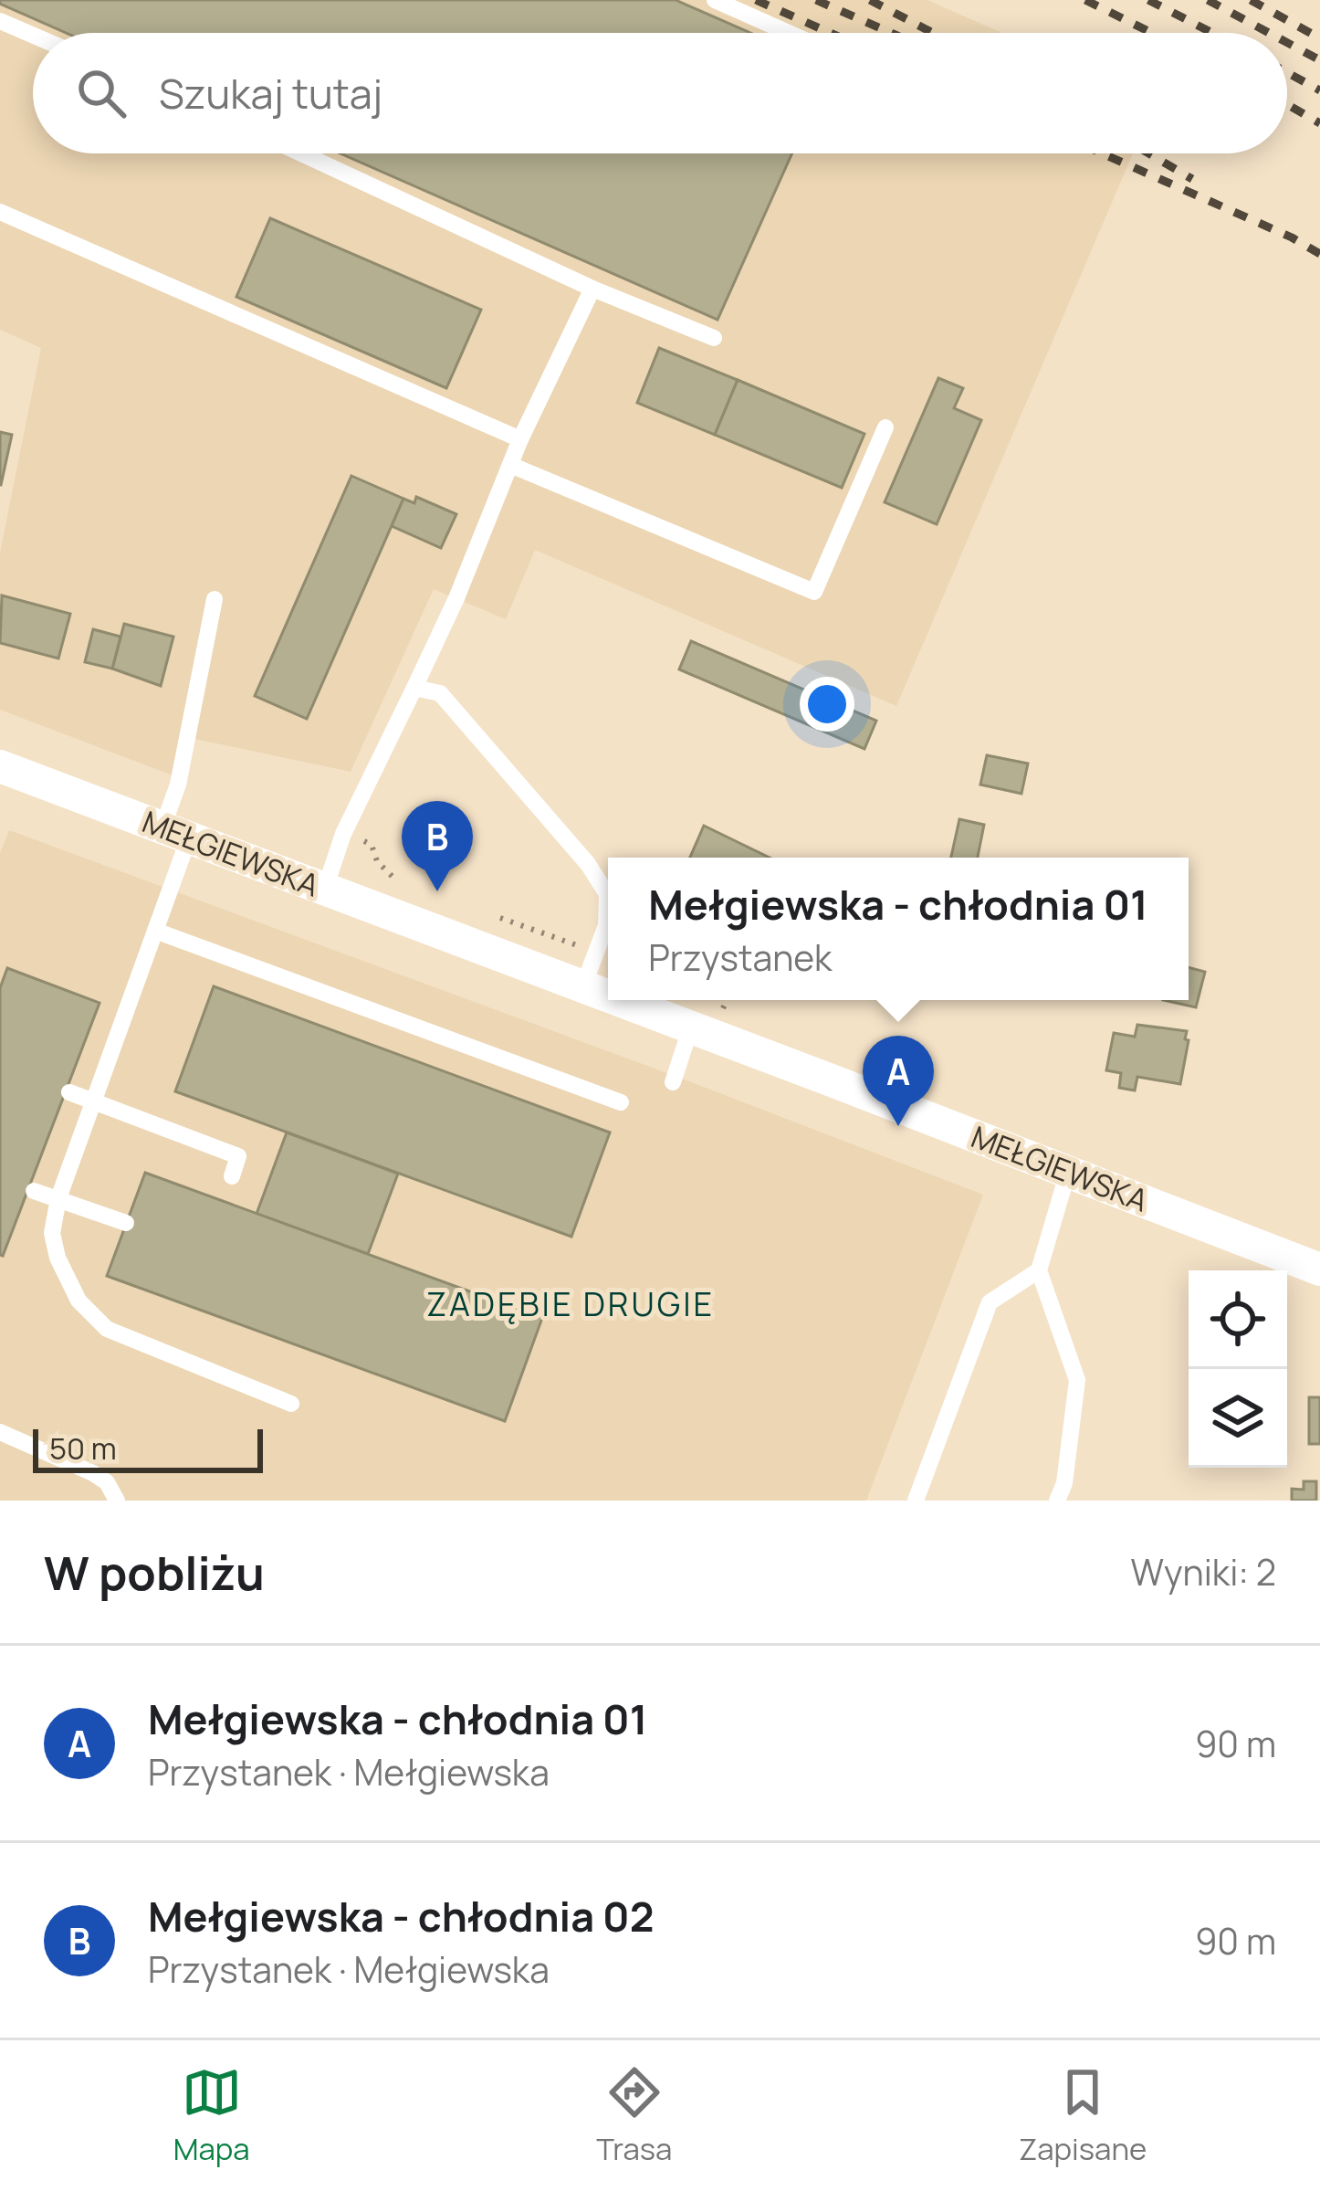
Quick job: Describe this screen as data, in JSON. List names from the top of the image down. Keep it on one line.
{"streets":{"street":["MEŁGIEWSKA"]},"districts":["ZADĘBIE DRUGIE"],"scale_bar":"50 m","page":{"search":"Szukaj tutaj","pins":["B","A"],"popup":["Mełgiewska - chłodnia 01","Przystanek"],"scale":"50 m","heading":["W pobliżu","Wyniki: 2"],"list":[{"mark":"A","name":"Mełgiewska - chłodnia 01","note":"Przystanek · Mełgiewska","value":"90 m"},{"mark":"B","name":"Mełgiewska - chłodnia 02","note":"Przystanek · Mełgiewska","value":"90 m"}],"nav":["Mapa","Trasa","Zapisane"]}}
